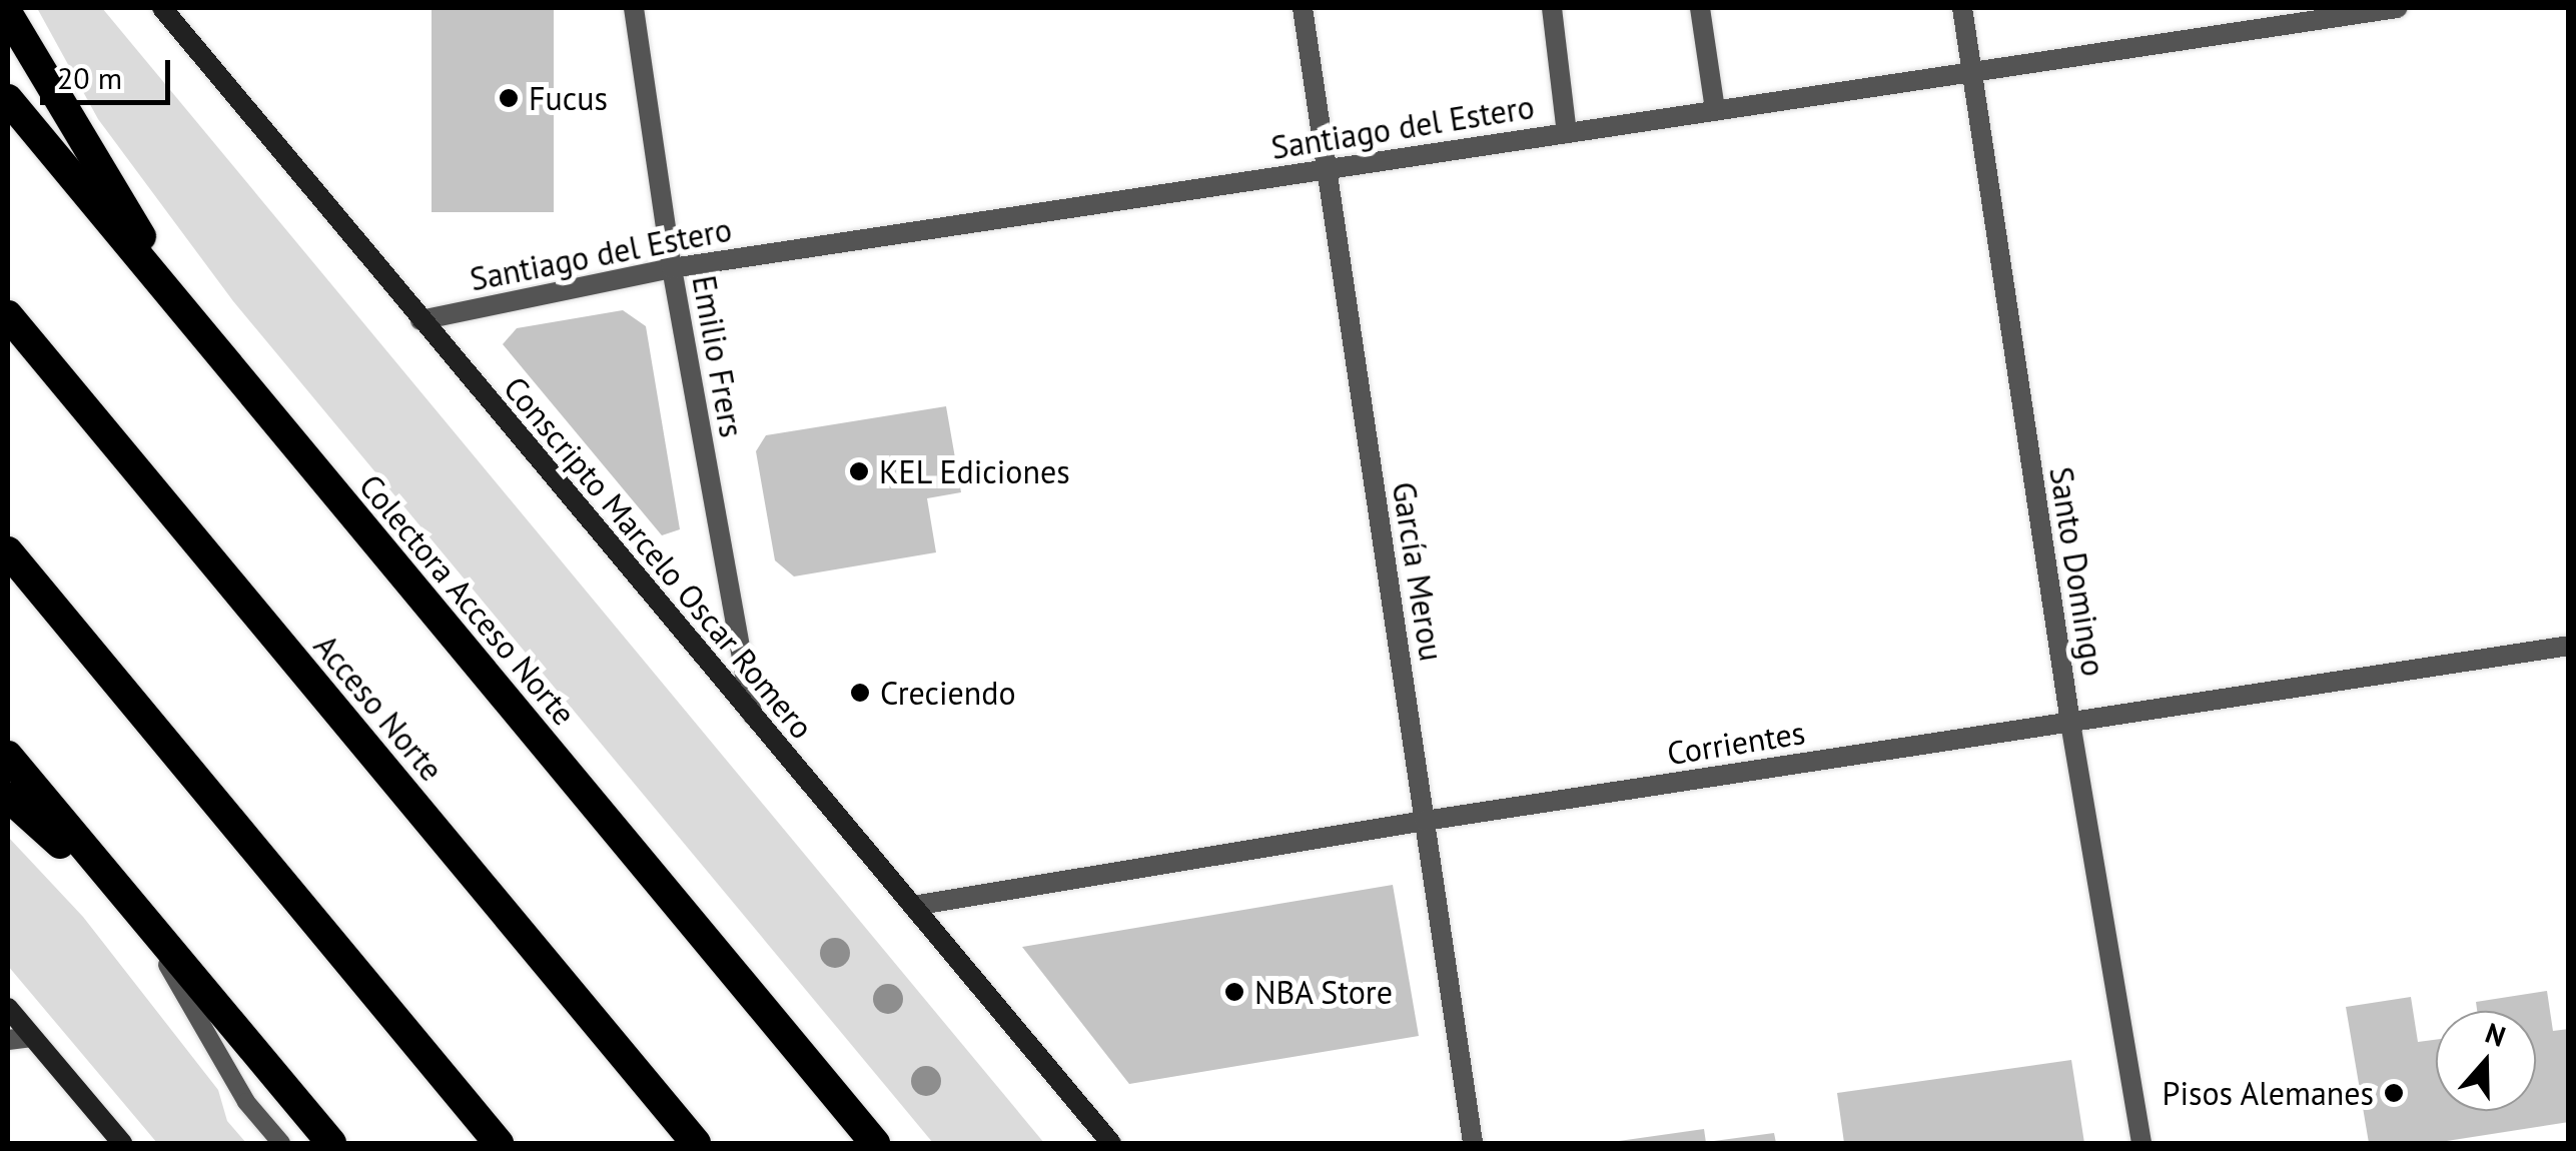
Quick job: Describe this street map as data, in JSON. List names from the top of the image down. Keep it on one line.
{"streets":{"highway":["Colectora Acceso Norte","Acceso Norte"],"street":["Santiago del Estero","Emilio Frers","Conscripto Marcelo Oscar Romero","García Merou","Santo Domingo","Corrientes"]},"crossings":[["Santiago del Estero","Emilio Frers"],["Santiago del Estero","Conscripto Marcelo Oscar Romero"],["Santiago del Estero","García Merou"],["Santiago del Estero","Santo Domingo"],["Emilio Frers","Conscripto Marcelo Oscar Romero"],["Conscripto Marcelo Oscar Romero","Corrientes"],["García Merou","Corrientes"],["Santo Domingo","Corrientes"]],"places":["Fucus","KEL Ediciones","Creciendo","NBA Store","Pisos Alemanes"],"scale_bar":"20 m","north":"top"}
